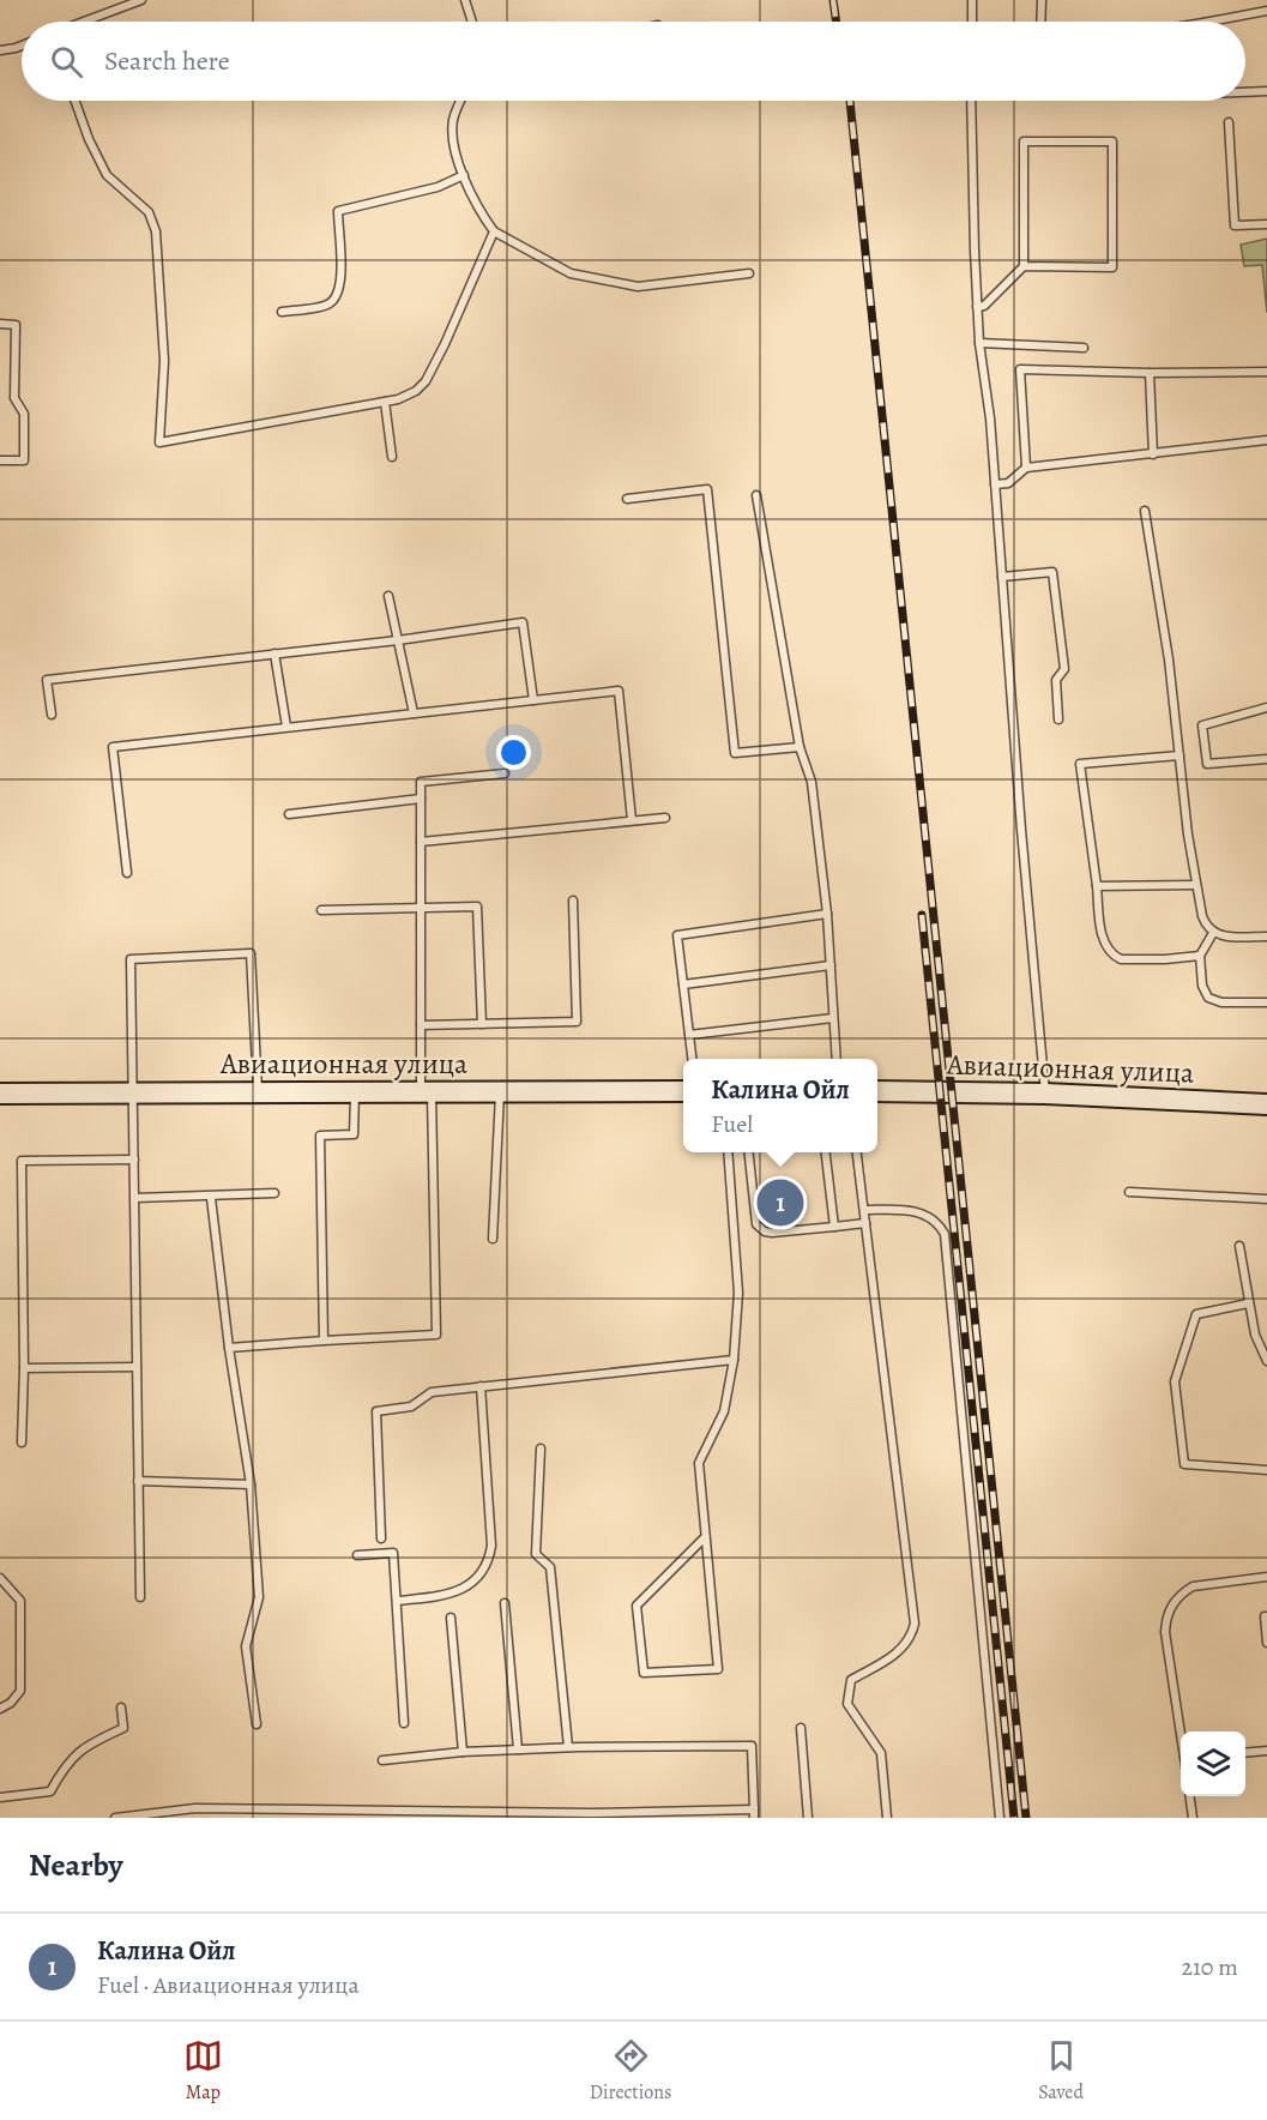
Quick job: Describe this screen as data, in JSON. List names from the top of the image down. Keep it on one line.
{"streets":{"main road":["Авиационная улица"]},"page":{"search":"Search here","popup":["Калина Ойл","Fuel"],"pins":"1","heading":"Nearby","list":[{"mark":"1","name":"Калина Ойл","note":"Fuel · Авиационная улица","value":"210 m"}],"nav":["Map","Directions","Saved"]}}
